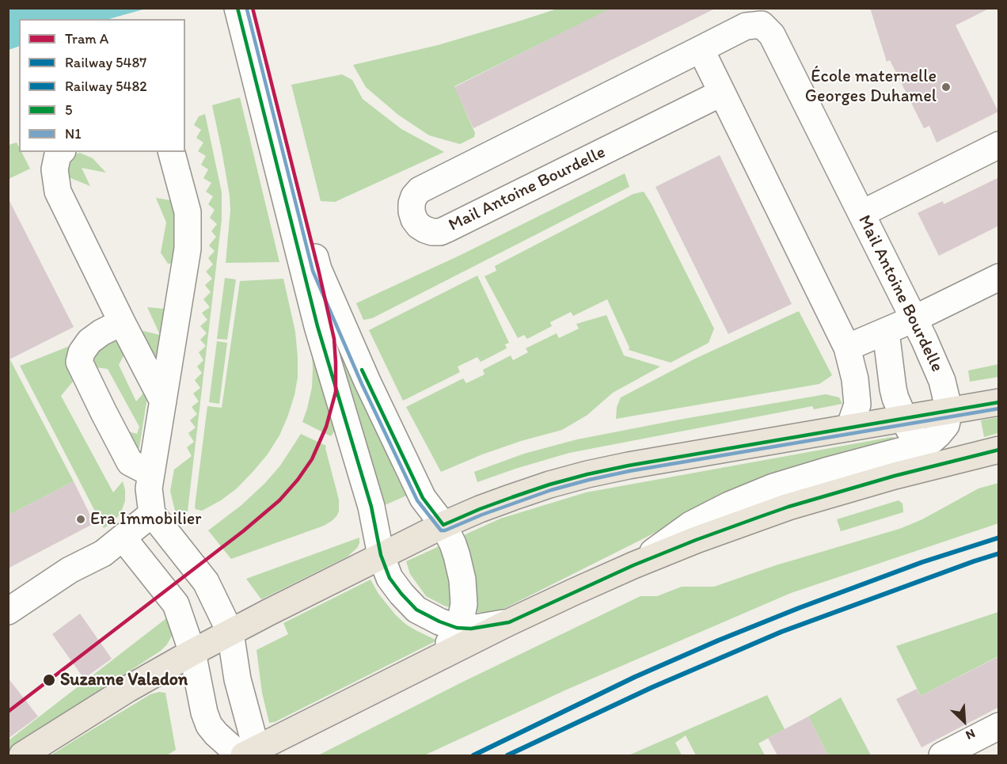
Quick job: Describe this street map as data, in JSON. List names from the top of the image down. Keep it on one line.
{"streets":{"street":["Mail Antoine Bourdelle"]},"places":["École maternelle Georges Duhamel","Era Immobilier","Suzanne Valadon"],"lines":["tram line A","transit line 5","transit line N1","rail line 5487","rail line 5482"],"legend":["Tram A","Railway 5487","Railway 5482","5","N1"],"north":"bottom right"}
